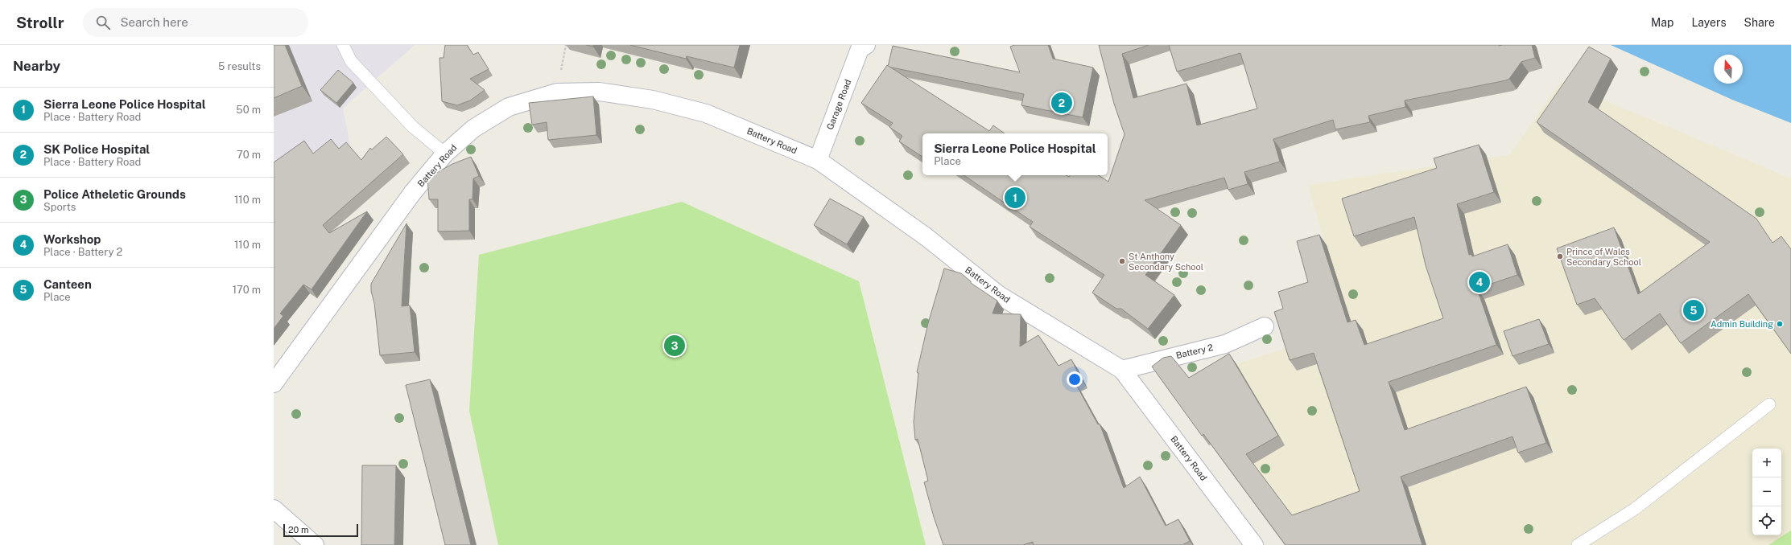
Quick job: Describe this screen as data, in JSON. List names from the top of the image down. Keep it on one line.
{"streets":{"street":["Garage Road","Battery Road","Battery 2"]},"crossings":[["Garage Road","Battery Road"],["Battery Road","Battery 2"]],"places":["Prince of Wales Secondary School","St Anthony Secondary School","Admin Building"],"scale_bar":"20 m","north":"top","page":{"header":"Strollr","search":"Search here","nav":["Map","Layers","Share"],"heading":["Nearby","5 results"],"list":[{"mark":"1","name":"Sierra Leone Police Hospital","note":"Place · Battery Road","value":"50 m"},{"mark":"2","name":"SK Police Hospital","note":"Place · Battery Road","value":"70 m"},{"mark":"3","name":"Police Atheletic Grounds","note":"Sports","value":"110 m"},{"mark":"4","name":"Workshop","note":"Place · Battery 2","value":"110 m"},{"mark":"5","name":"Canteen","note":"Place","value":"170 m"}],"pins":["2","1","4","5","3"],"popup":["Sierra Leone Police Hospital","Place"],"map_buttons":["+","−"],"scale":"20 m"}}
